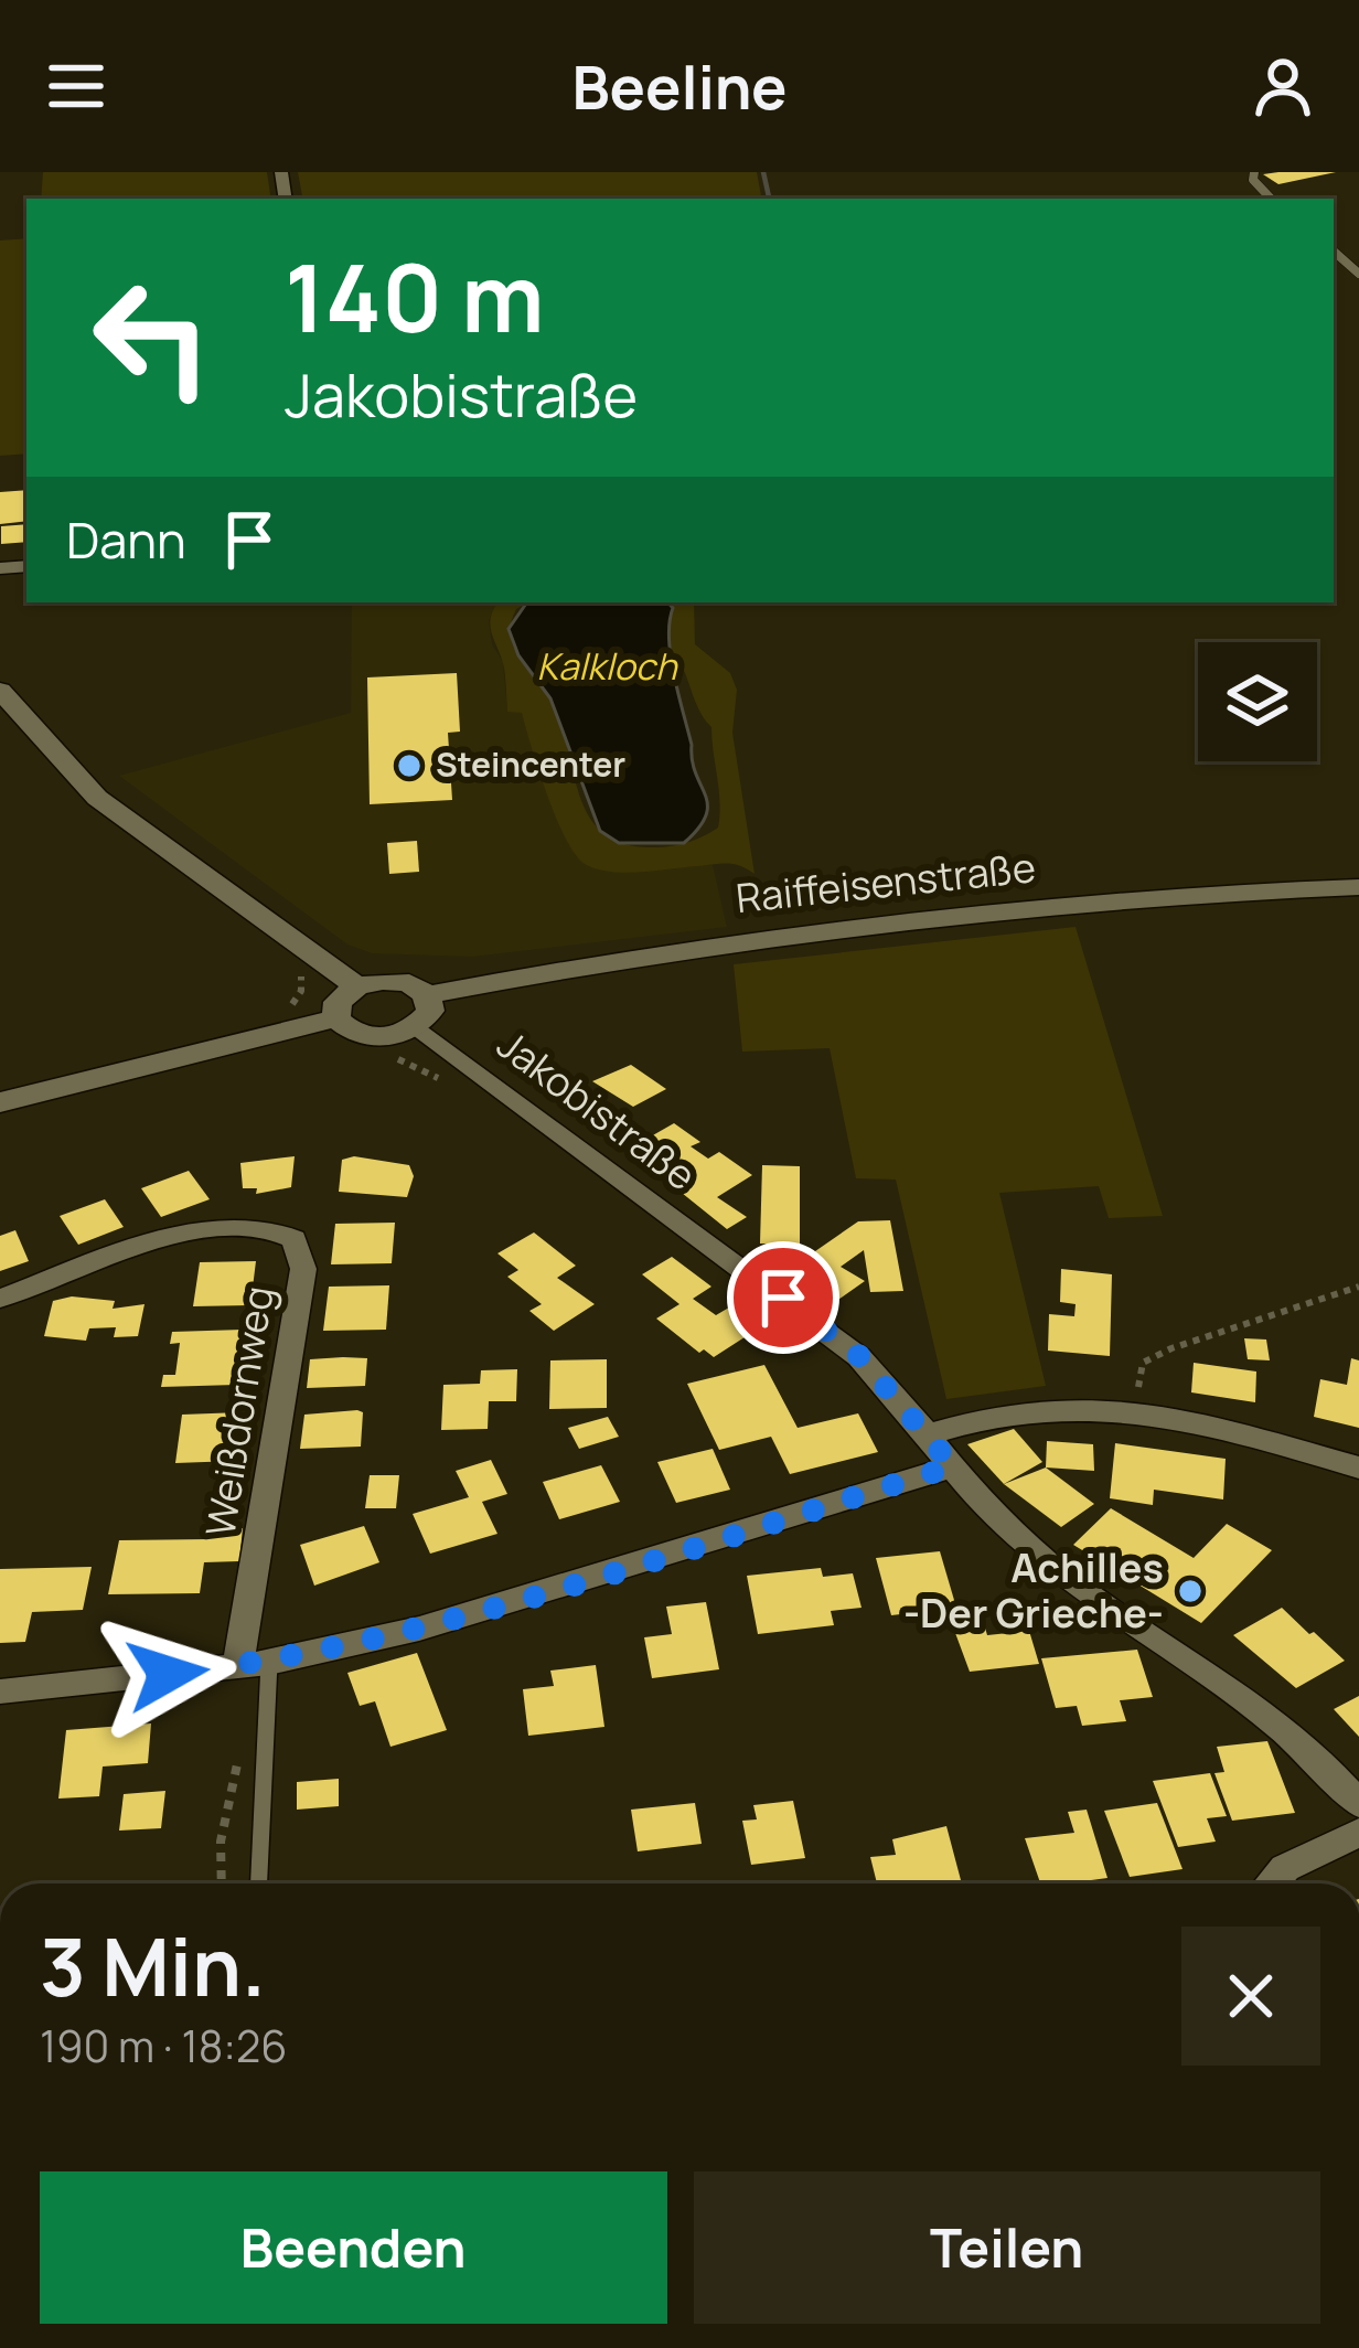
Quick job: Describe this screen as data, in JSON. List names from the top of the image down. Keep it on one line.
{"streets":{"street":["Raiffeisenstraße","Jakobistraße","Weißdornweg"]},"water":["Kalkloch"],"places":["Steincenter","Achilles -Der Grieche-"],"page":{"header":"Beeline","turn":["140 m","Jakobistraße"],"then":"Dann","heading":["3 Min.","190 m · 18:26"],"buttons":["Beenden","Teilen"]}}
